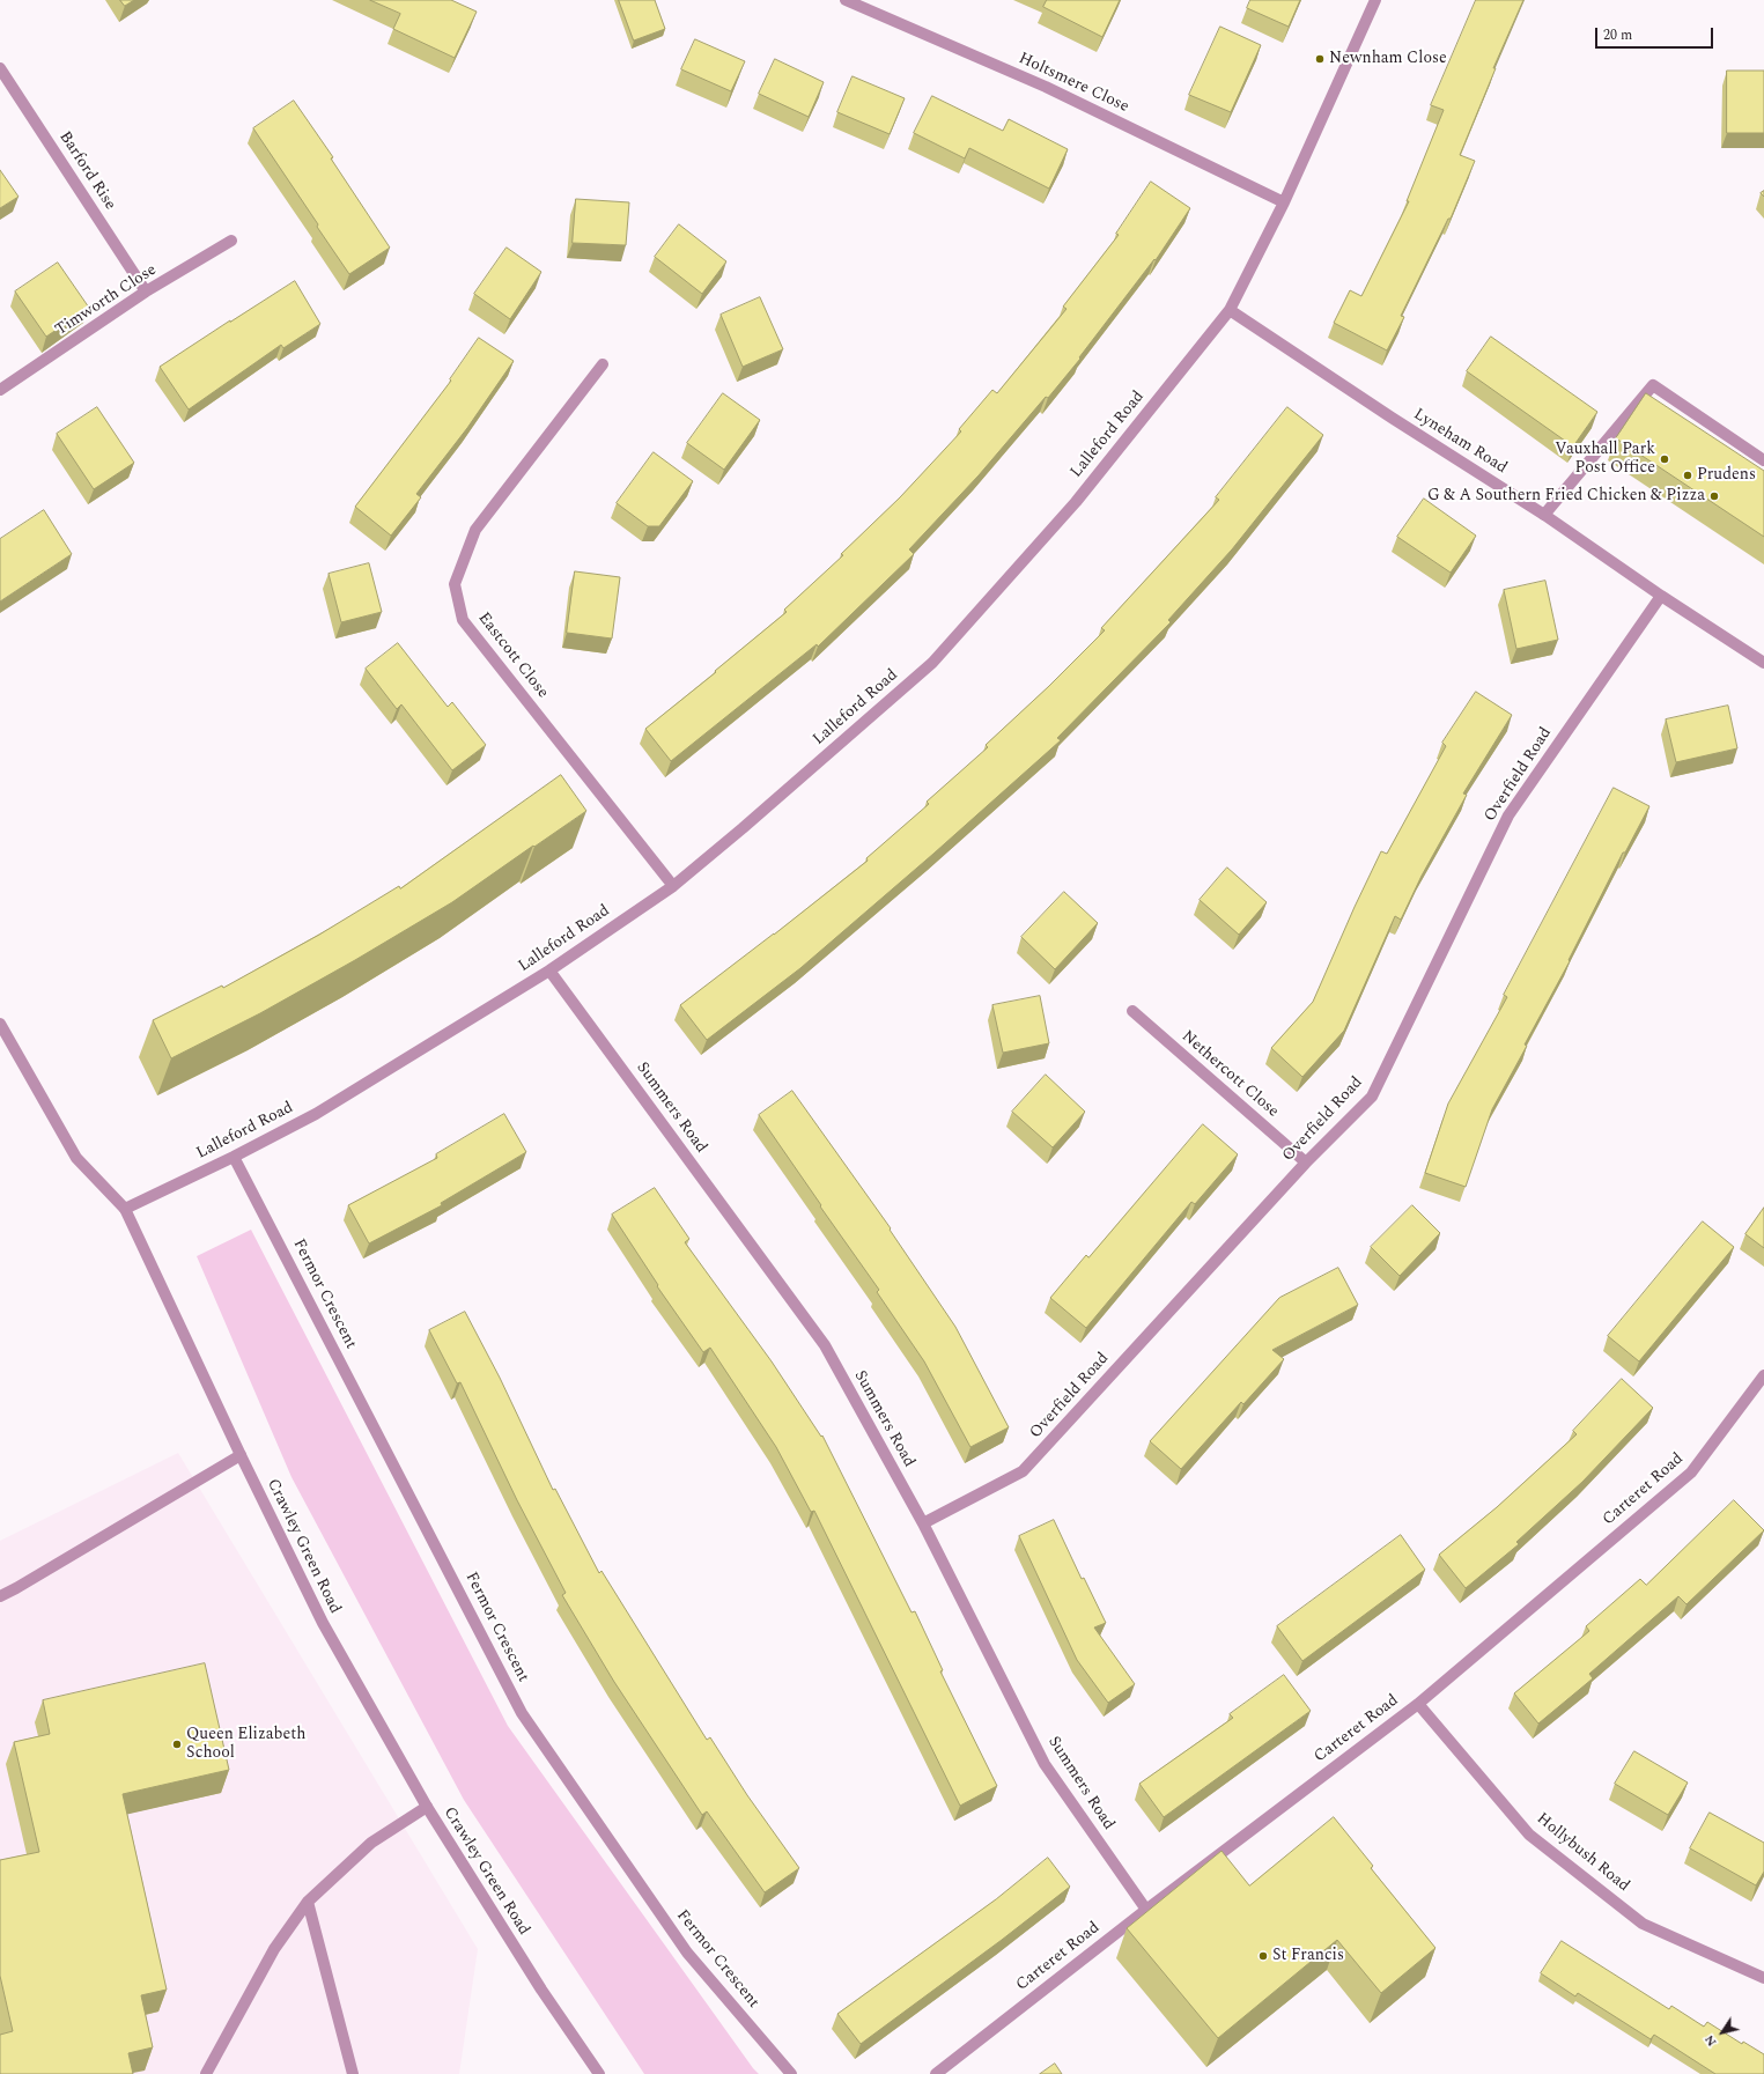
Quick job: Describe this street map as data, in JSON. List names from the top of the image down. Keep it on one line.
{"streets":{"street":["Holtsmere Close","Barford Rise","Timworth Close","Lalleford Road","Lyneham Road","Eastcott Close","Overfield Road","Nethercott Close","Summers Road","Fermor Crescent","Carteret Road","Crawley Green Road","Hollybush Road"]},"crossings":[["Holtsmere Close","Lalleford Road"],["Barford Rise","Timworth Close"],["Lalleford Road","Lyneham Road"],["Lalleford Road","Eastcott Close"],["Lalleford Road","Summers Road"],["Lalleford Road","Fermor Crescent"],["Lalleford Road","Crawley Green Road"],["Lyneham Road","Overfield Road"],["Overfield Road","Nethercott Close"],["Overfield Road","Summers Road"],["Summers Road","Carteret Road"],["Carteret Road","Hollybush Road"]],"places":["Newnham Close","Vauxhall Park Post Office","Prudens","G & A Southern Fried Chicken & Pizza","Queen Elizabeth School","St Francis"],"scale_bar":"20 m","north":"bottom left"}
